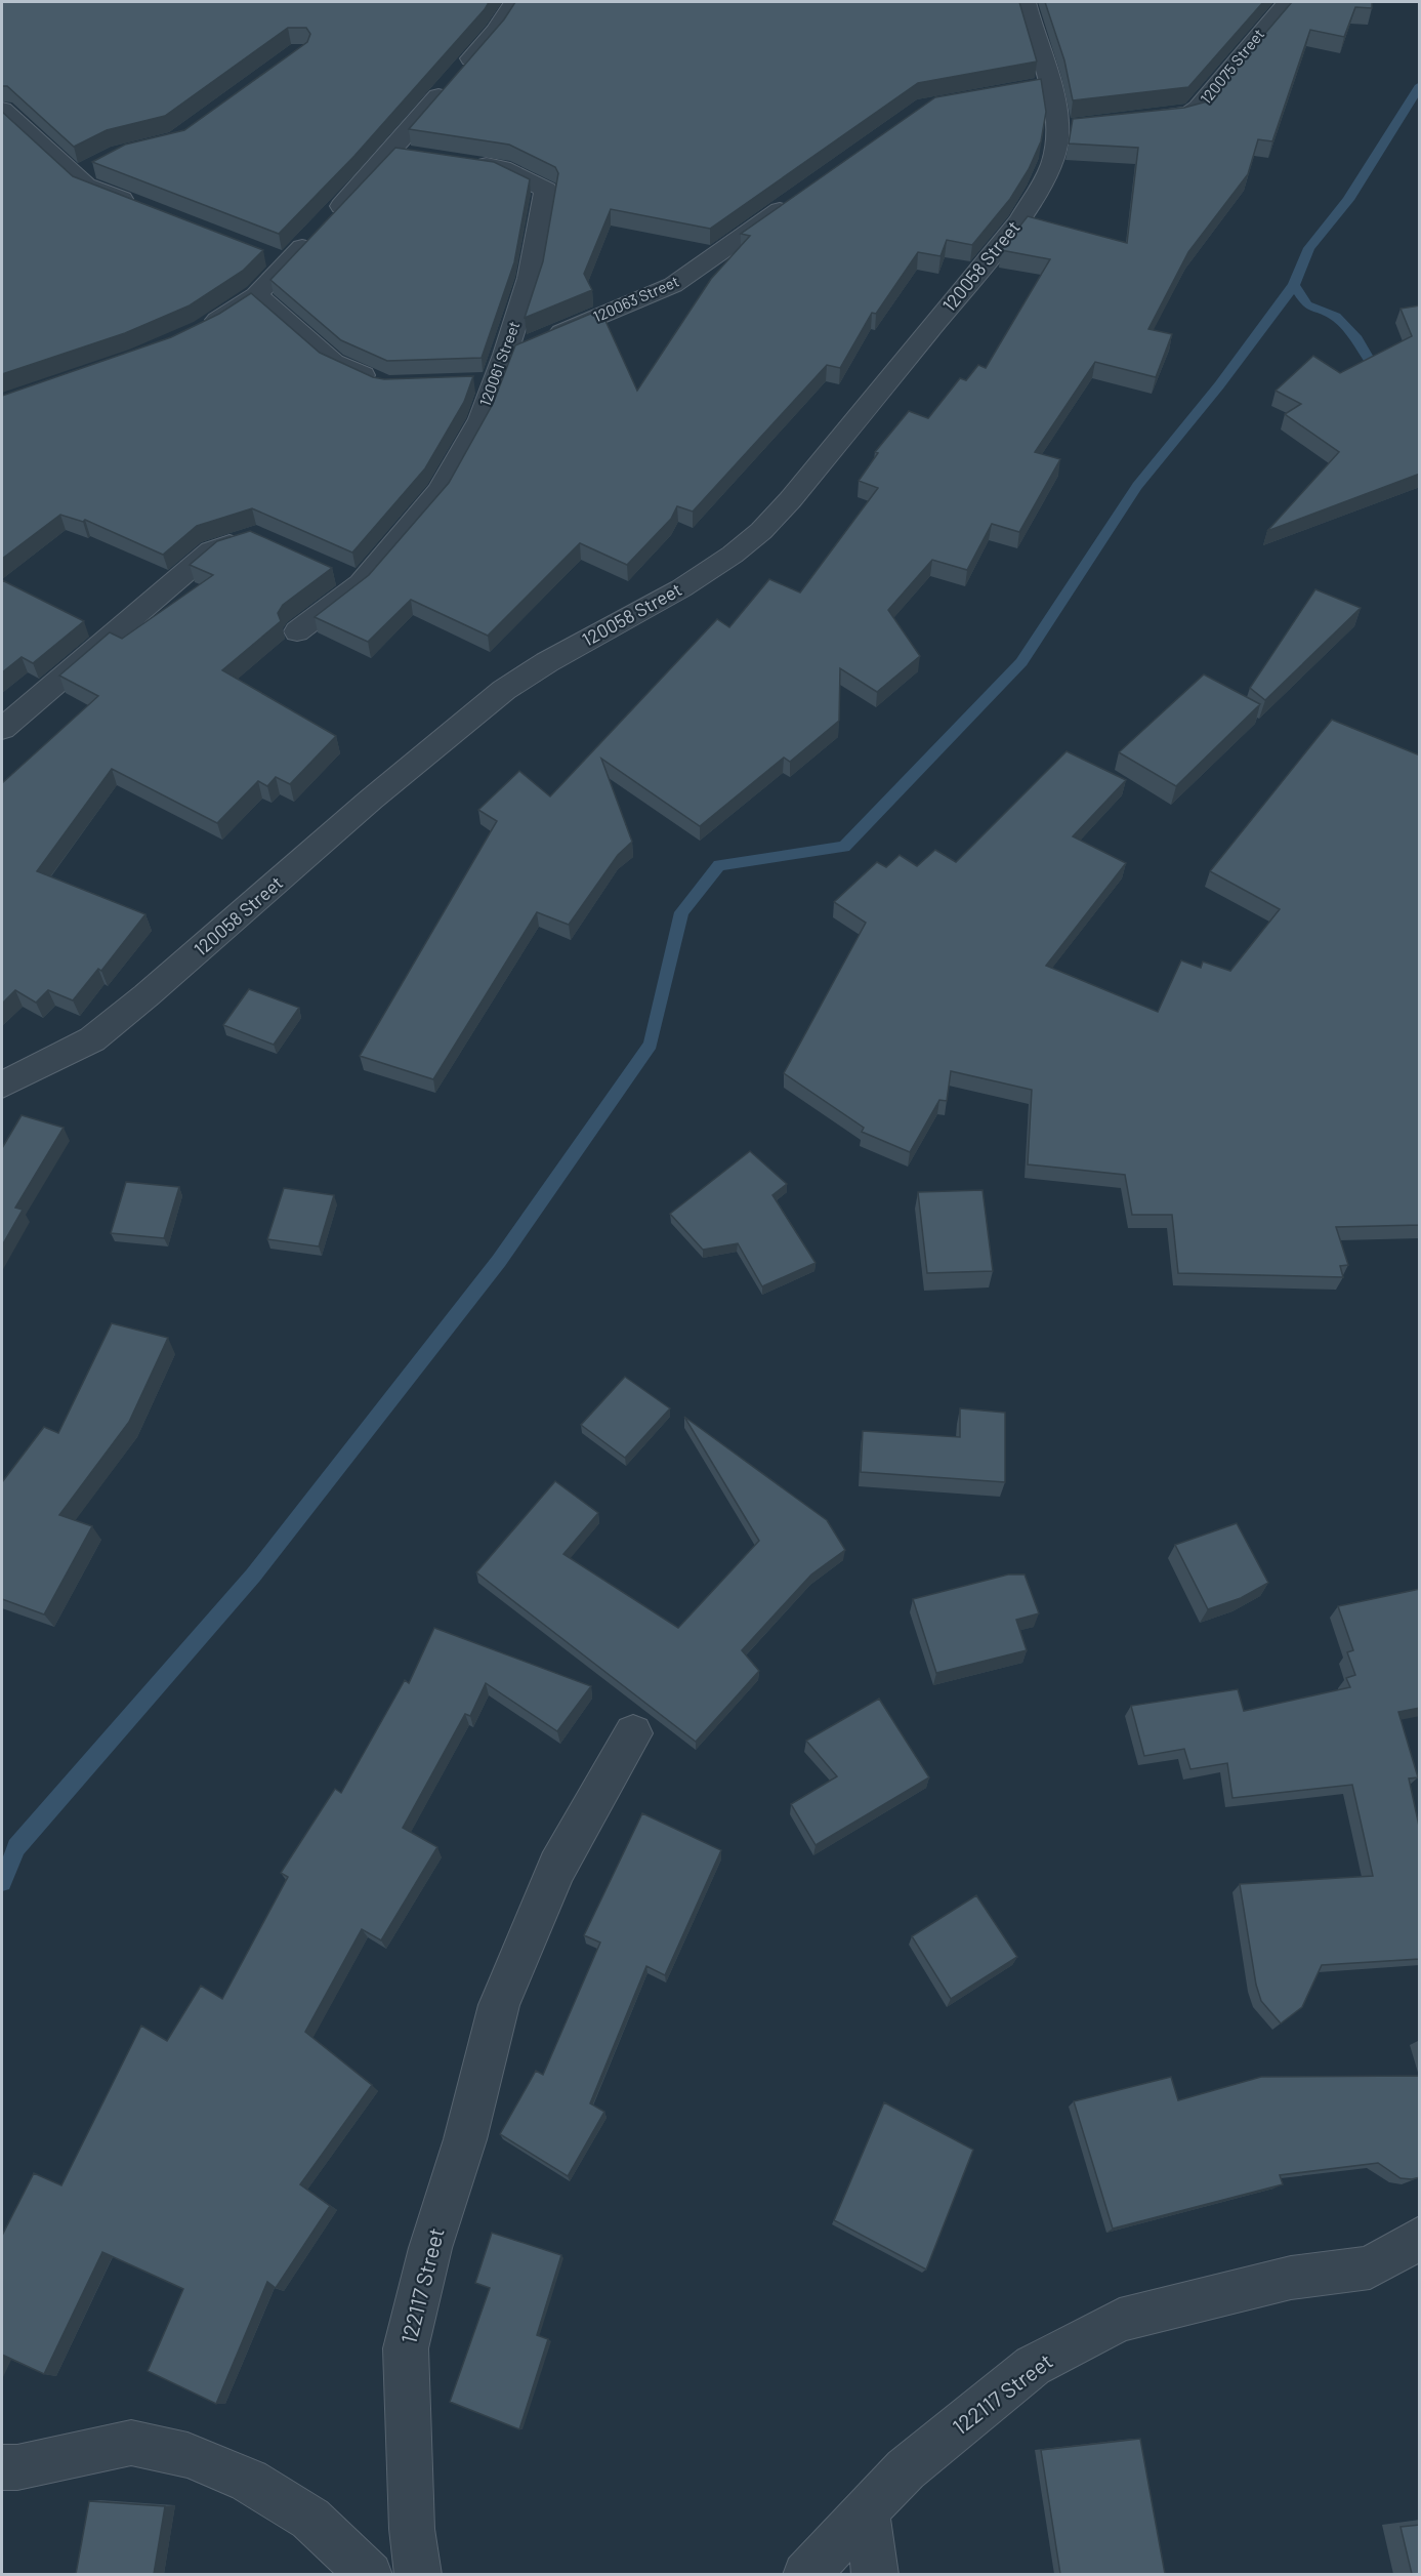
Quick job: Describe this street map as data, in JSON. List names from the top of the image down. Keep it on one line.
{"streets":{"street":["120075 Street","120058 Street","120063 Street","120061 Street","122117 Street"]},"crossings":[["120063 Street","120061 Street"]]}
